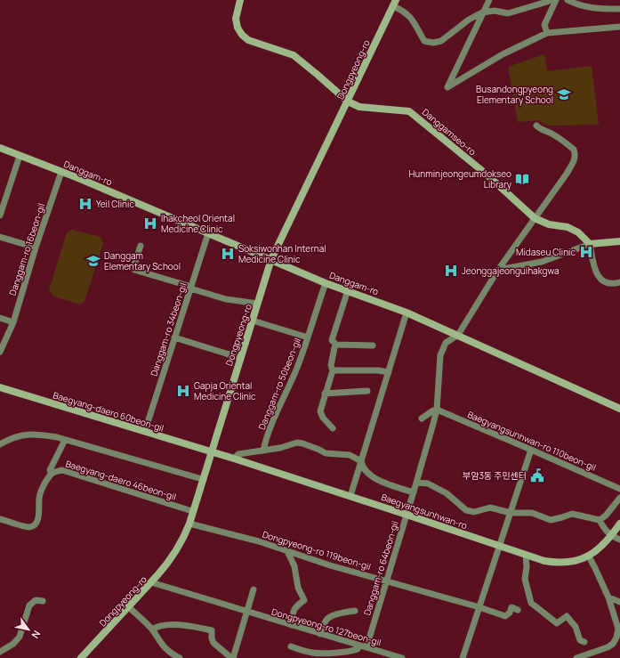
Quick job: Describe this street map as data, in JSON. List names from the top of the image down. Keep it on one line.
{"streets":{"main road":["Dongpyeong-ro","Danggamseo-ro","Danggam-ro","Baegyang-daero 60beon-gil","Baegyangsunhwan-ro"],"street":["Danggam-ro 16beon-gil","Danggam-ro 34beon-gil","Danggam-ro 50beon-gil","Baegyangsunhwan-ro 110beon-gil","Baegyang-daero 46beon-gil","Dongpyeong-ro 119beon-gil","Danggam-ro 64beon-gil","Dongpyeong-ro 127beon-gil"]},"crossings":[["Dongpyeong-ro","Danggamseo-ro"],["Dongpyeong-ro","Danggam-ro"],["Dongpyeong-ro","Baegyang-daero 60beon-gil"],["Dongpyeong-ro","Baegyang-daero 46beon-gil"],["Dongpyeong-ro","Baegyangsunhwan-ro"],["Dongpyeong-ro","Dongpyeong-ro 119beon-gil"],["Dongpyeong-ro","Dongpyeong-ro 127beon-gil"],["Danggam-ro","Danggam-ro 16beon-gil"],["Danggam-ro","Danggam-ro 34beon-gil"],["Danggam-ro","Danggam-ro 50beon-gil"],["Danggam-ro","Danggam-ro 64beon-gil"],["Danggam-ro 34beon-gil","Baegyang-daero 60beon-gil"],["Baegyang-daero 60beon-gil","Baegyangsunhwan-ro"],["Baegyangsunhwan-ro 110beon-gil","Danggam-ro 64beon-gil"],["Baegyangsunhwan-ro","Danggam-ro 64beon-gil"],["Dongpyeong-ro 119beon-gil","Danggam-ro 64beon-gil"],["Danggam-ro 64beon-gil","Dongpyeong-ro 127beon-gil"]],"places":{"school or university":["Busandongpyeong Elementary School","Danggam Elementary School"],"library":["Hunminjeongeumdokseo Library"],"hospital":["Yeil Clinic","Ihakcheol Oriental Medicine Clinic","Midaseu Clinic","Soksiwonhan Internal Medicine Clinic","Jeonggajeonguihakgwa","Gapja Oriental Medicine Clinic"],"public building":["부암3동 주민센터"]},"north":"bottom right"}
